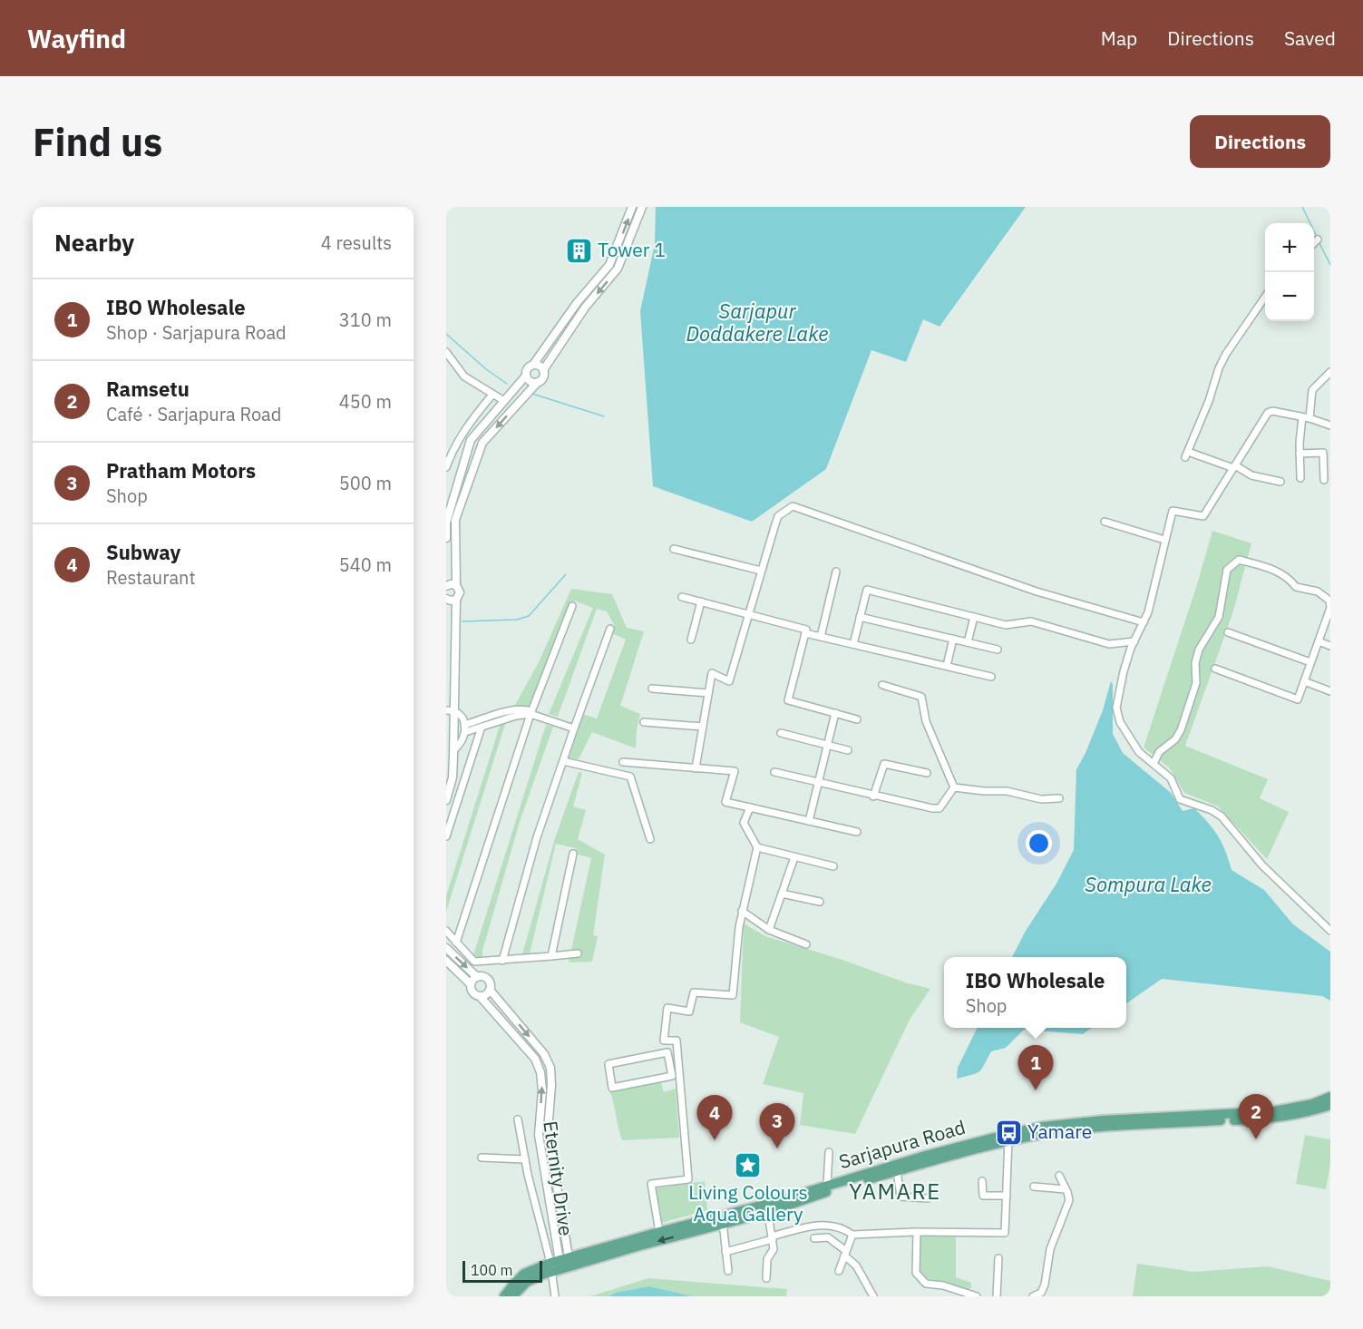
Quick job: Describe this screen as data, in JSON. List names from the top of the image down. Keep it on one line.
{"streets":{"main road":["Sarjapura Road"],"street":["Eternity Drive"]},"crossings":[["Sarjapura Road","Eternity Drive"]],"districts":["YAMARE"],"water":["Sarjapur Doddakere Lake","Sompura Lake"],"places":{"building":["Tower 1"],"bus stop":["Yamare"],"place":["Living Colours Aqua Gallery"]},"scale_bar":"100 m","page":{"header":"Wayfind","nav":["Map","Directions","Saved"],"buttons":"Directions","title":"Find us","heading":["Nearby","4 results"],"map_buttons":["+","−"],"list":[{"mark":"1","name":"IBO Wholesale","note":"Shop · Sarjapura Road","value":"310 m"},{"mark":"2","name":"Ramsetu","note":"Café · Sarjapura Road","value":"450 m"},{"mark":"3","name":"Pratham Motors","note":"Shop","value":"500 m"},{"mark":"4","name":"Subway","note":"Restaurant","value":"540 m"}],"popup":["IBO Wholesale","Shop"],"pins":["1","2","4","3"],"scale":"100 m"}}
